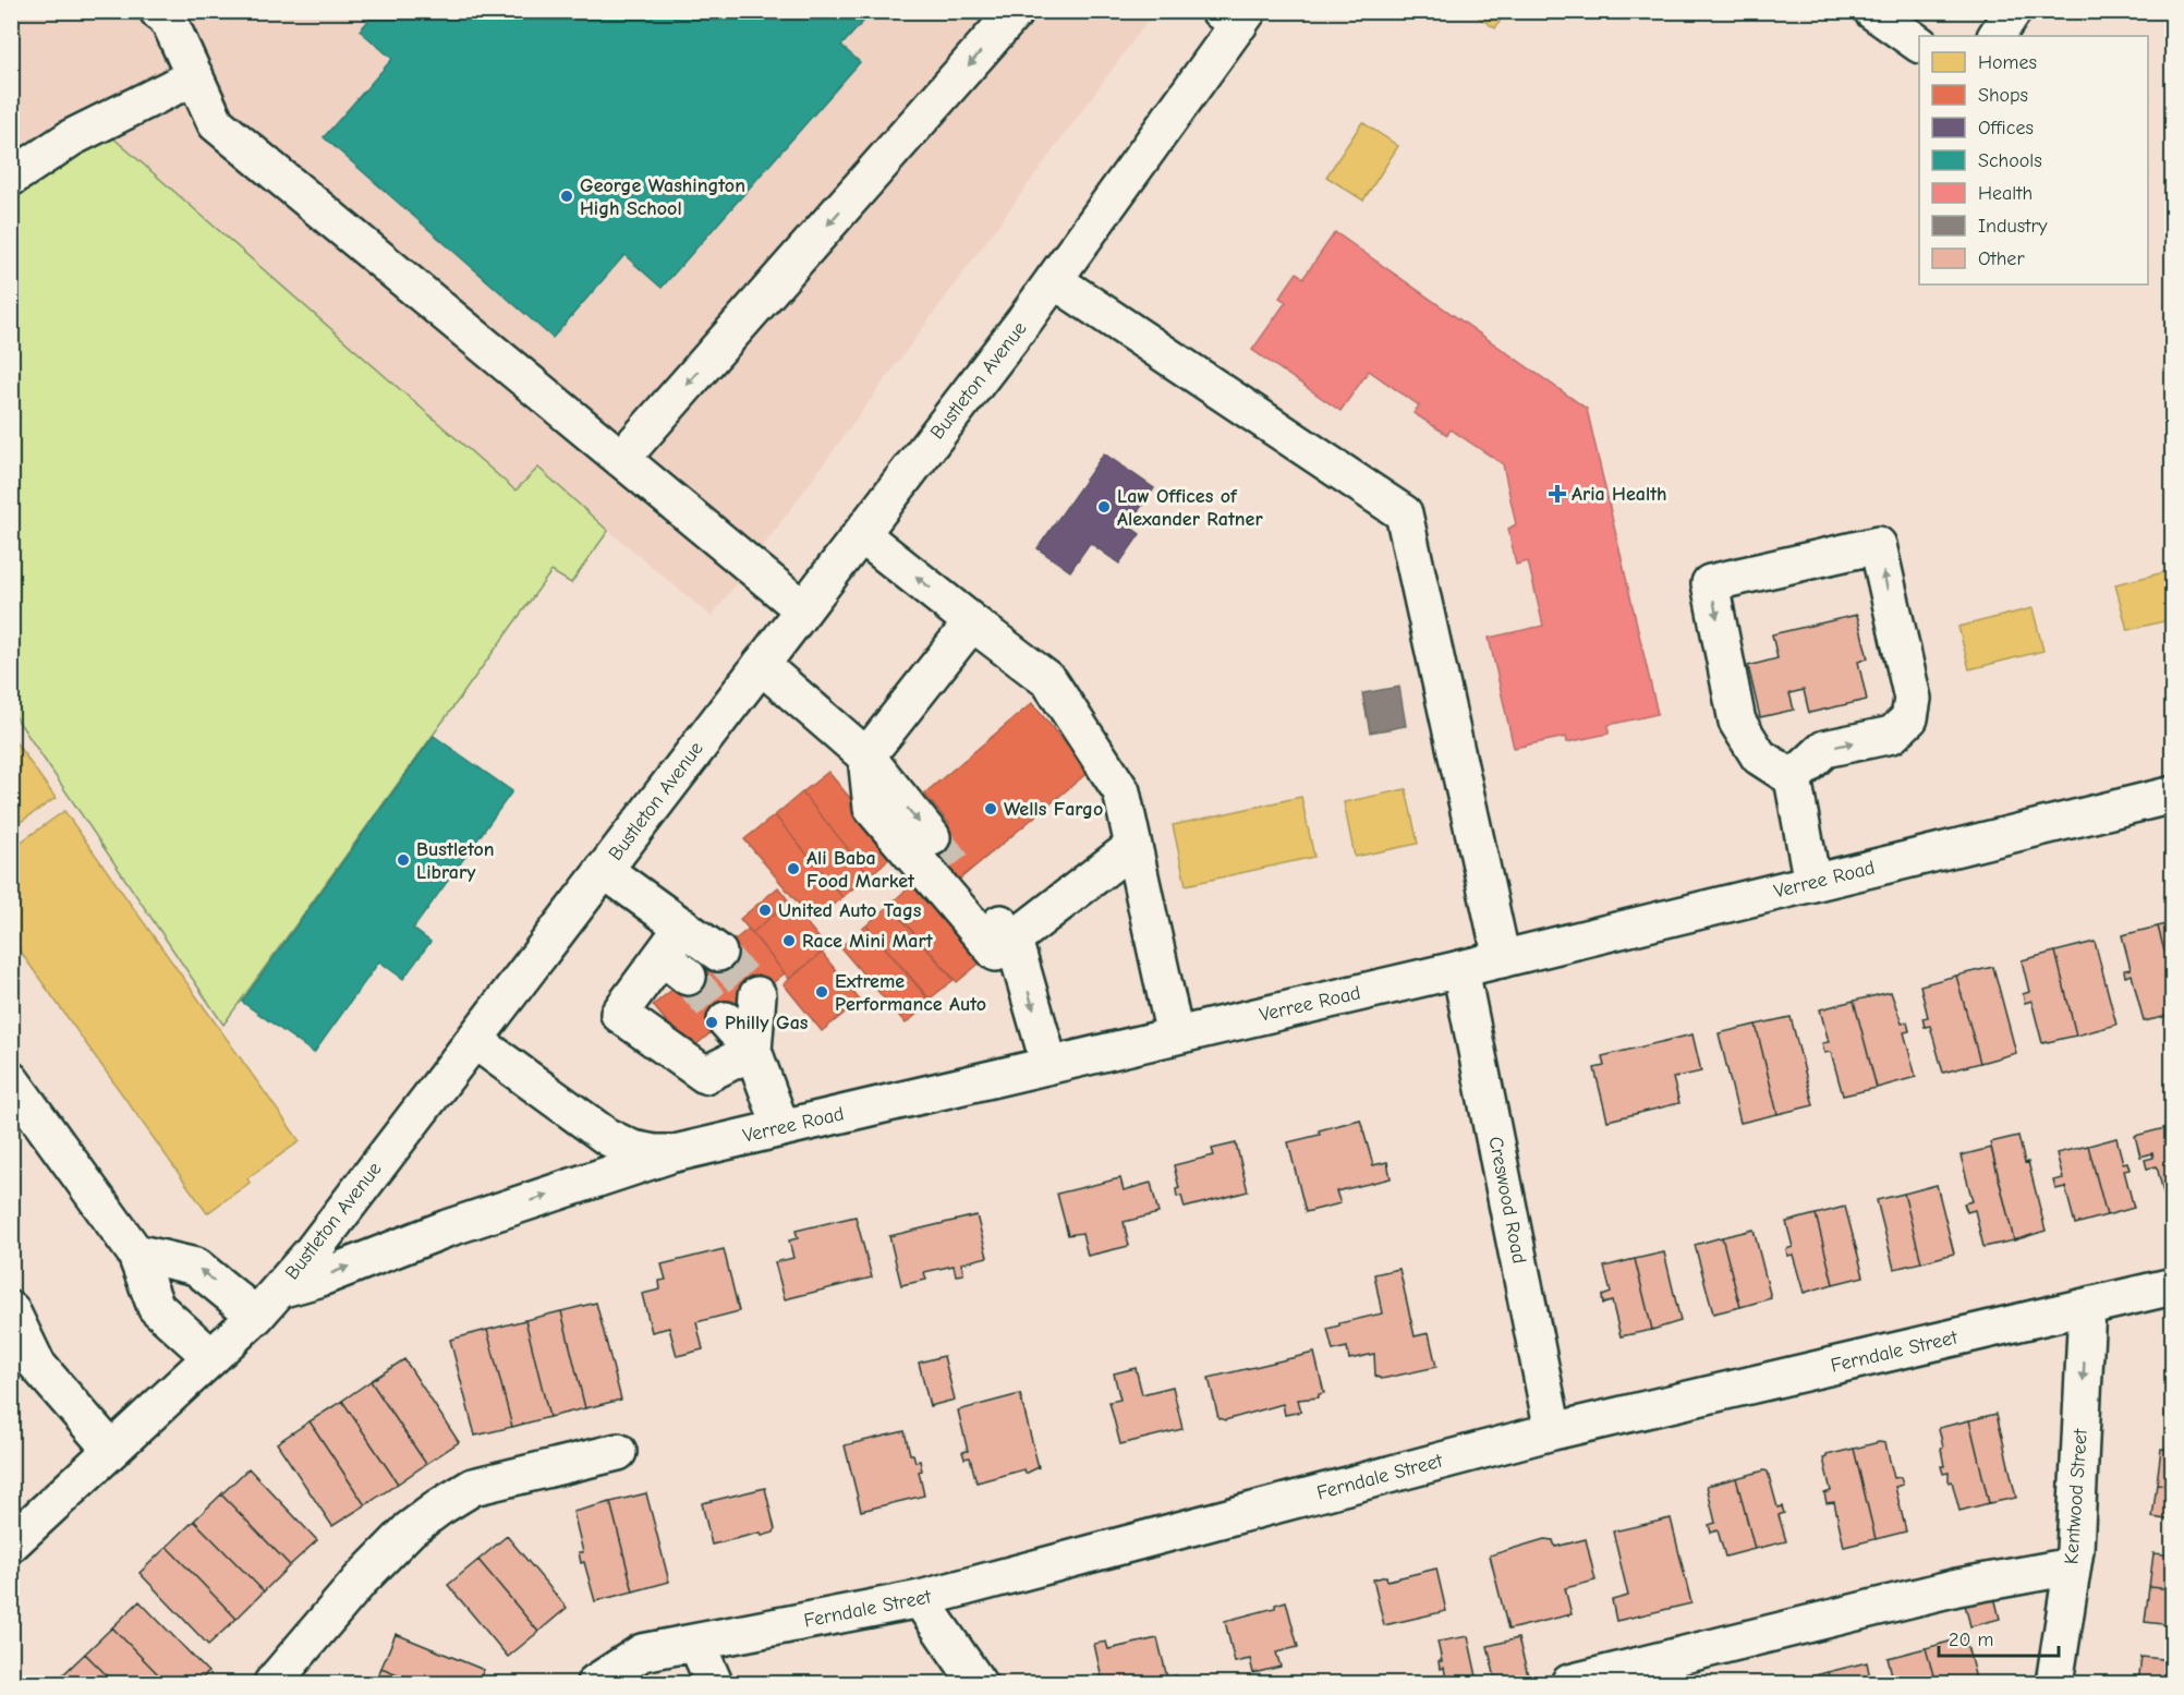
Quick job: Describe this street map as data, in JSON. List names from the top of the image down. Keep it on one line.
{"streets":{"main road":["Bustleton Avenue","Verree Road","Creswood Road","Ferndale Street","Kentwood Street"]},"crossings":[["Bustleton Avenue","Verree Road"],["Verree Road","Creswood Road"],["Creswood Road","Ferndale Street"],["Ferndale Street","Kentwood Street"]],"one_way":["Kentwood Street"],"places":{"other":["George Washington High School","Law Offices of Alexander Ratner","Wells Fargo","Bustleton Library","Ali Baba Food Market","United Auto Tags","Race Mini Mart","Extreme Performance Auto","Philly Gas"],"health":["Aria Health"]},"legend":["Homes","Shops","Offices","Schools","Health","Industry","Other"],"scale_bar":"20 m"}
